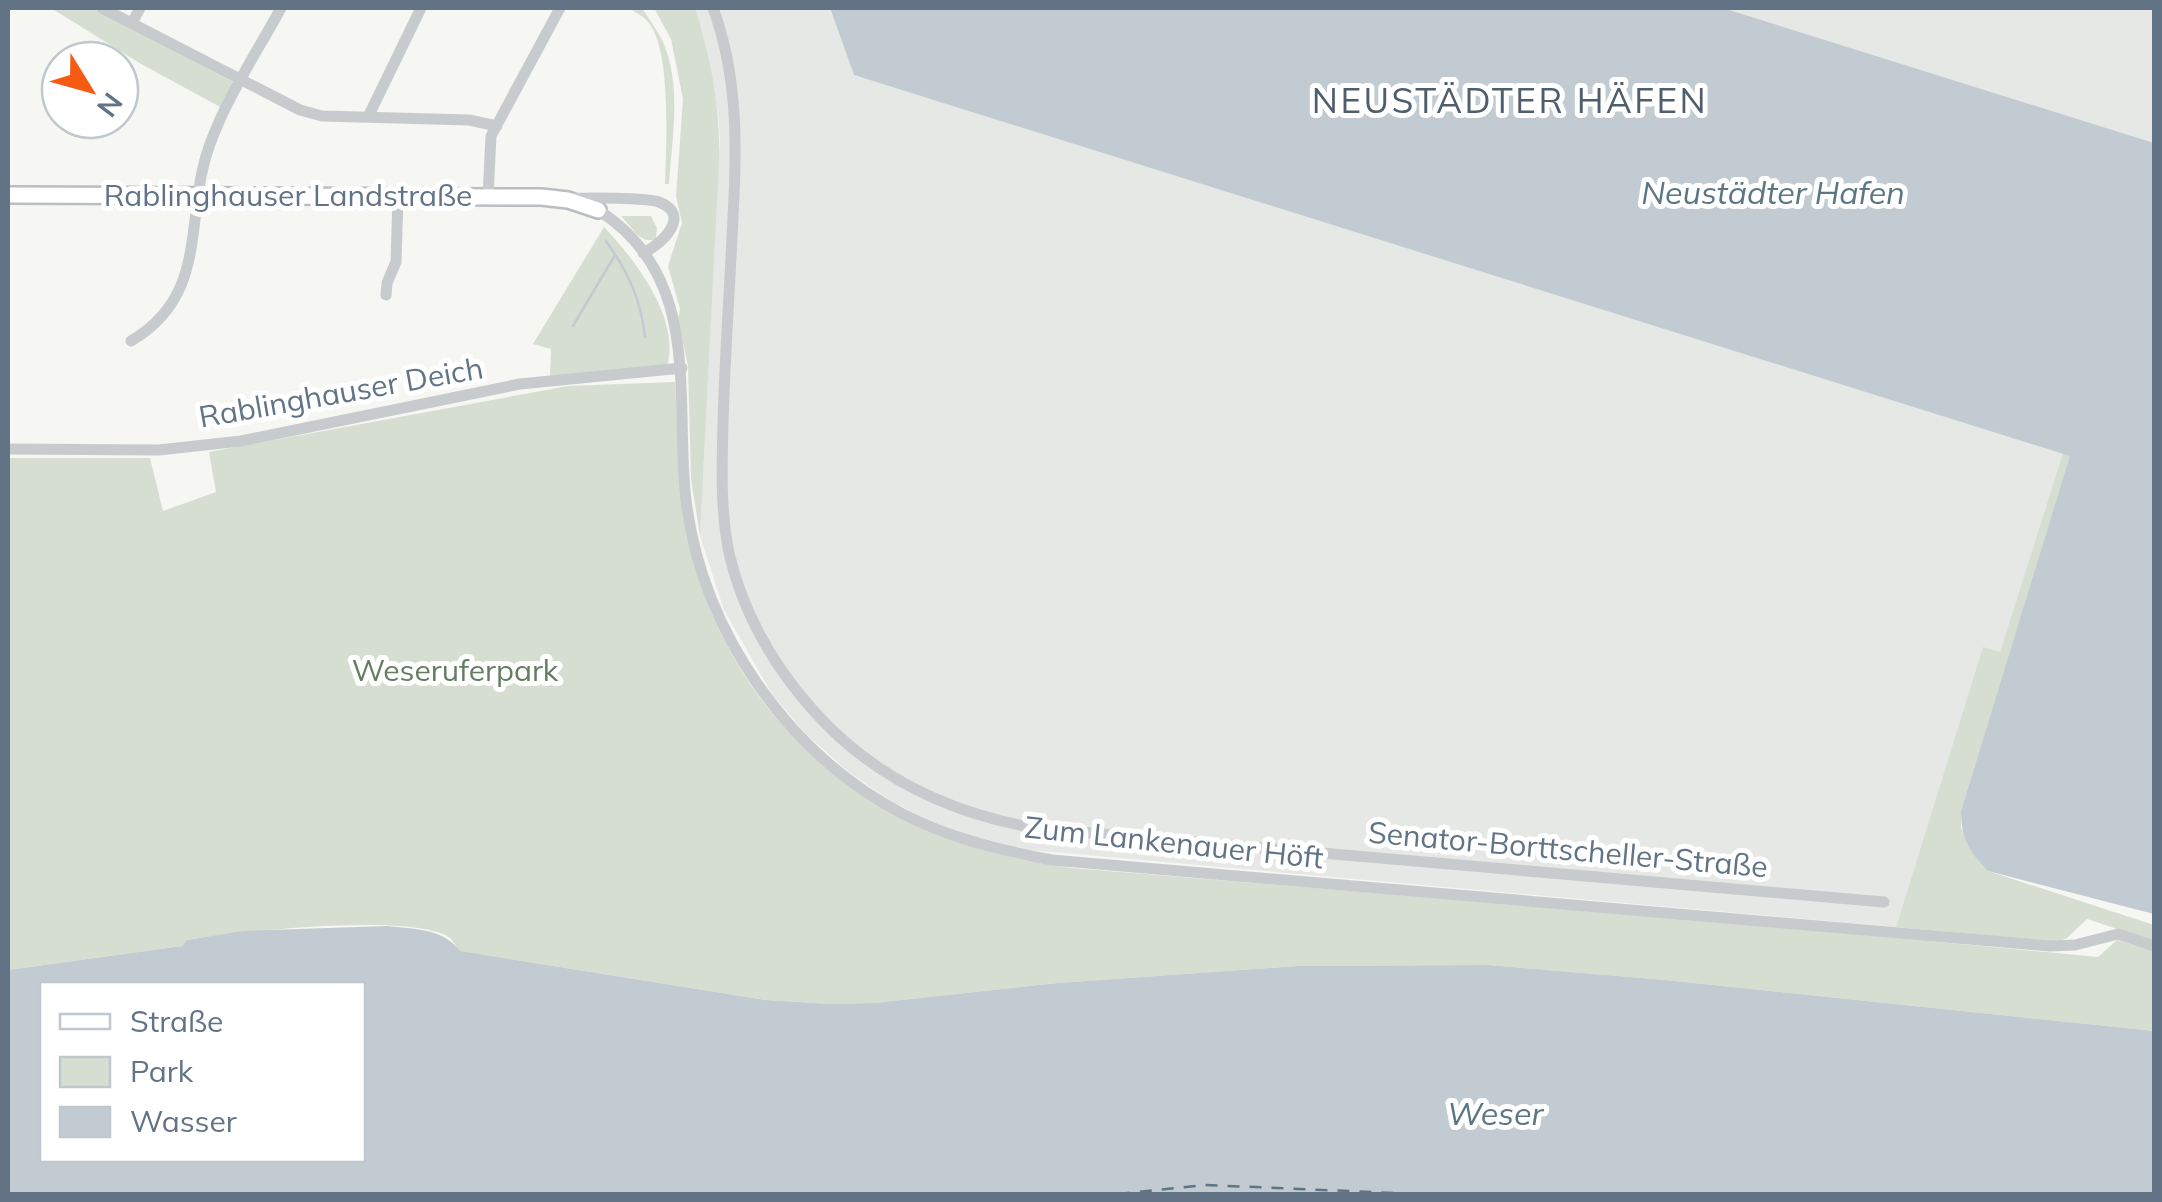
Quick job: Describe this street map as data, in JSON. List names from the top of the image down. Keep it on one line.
{"streets":{"street":["Rablinghauser Landstraße","Rablinghauser Deich","Zum Lankenauer Höft","Senator-Borttscheller-Straße"]},"crossings":[["Rablinghauser Landstraße","Zum Lankenauer Höft"],["Rablinghauser Deich","Zum Lankenauer Höft"]],"districts":["NEUSTÄDTER HÄFEN"],"water":["Neustädter Hafen","Weser"],"parks":["Weseruferpark"],"legend":["Straße","Park","Wasser"],"north":"bottom right"}
